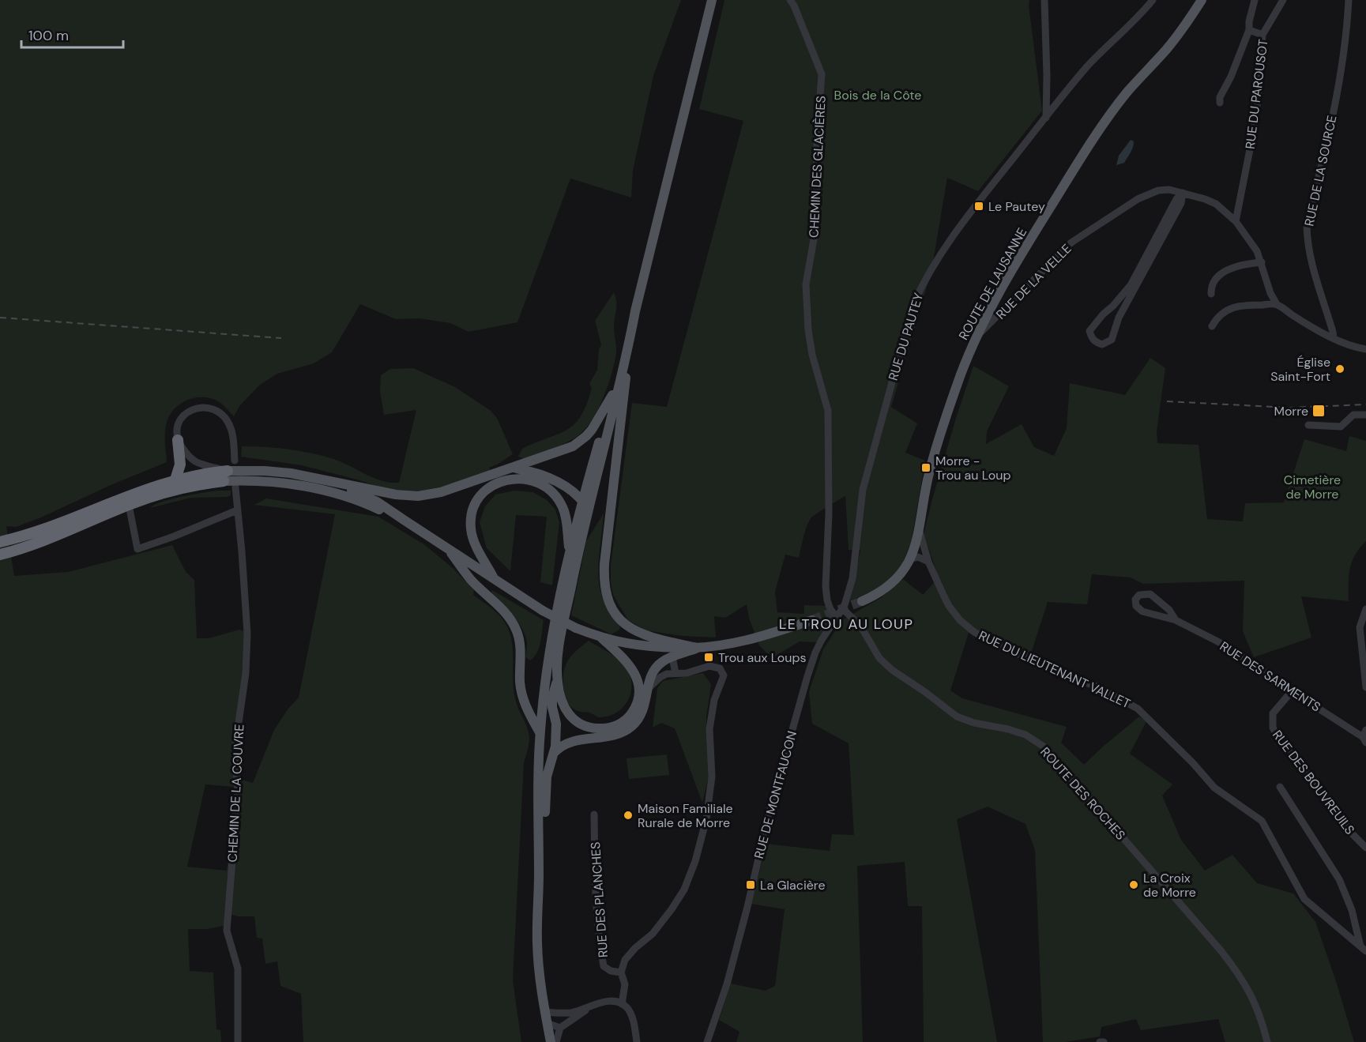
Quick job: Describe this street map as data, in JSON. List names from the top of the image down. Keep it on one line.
{"streets":{"main road":["ROUTE DE LAUSANNE"],"street":["RUE DU PAROUSOT","CHEMIN DES GLACIÈRES","RUE DE LA SOURCE","RUE DE LA VELLE","RUE DU PAUTEY","RUE DU LIEUTENANT VALLET","RUE DES SARMENTS","RUE DES BOUVREUILS","CHEMIN DE LA COUVRE","ROUTE DES ROCHES","RUE DE MONTFAUCON","RUE DES PLANCHES"]},"crossings":[["RUE DU PAROUSOT","RUE DE LA VELLE"],["CHEMIN DES GLACIÈRES","RUE DE MONTFAUCON"],["RUE DE LA VELLE","ROUTE DE LAUSANNE"],["ROUTE DE LAUSANNE","RUE DU LIEUTENANT VALLET"],["RUE DU PAUTEY","ROUTE DES ROCHES"],["RUE DU PAUTEY","RUE DE MONTFAUCON"],["RUE DES SARMENTS","RUE DES BOUVREUILS"],["ROUTE DES ROCHES","RUE DE MONTFAUCON"]],"districts":["LE TROU AU LOUP"],"parks":["Bois de la Côte","Cimetière de Morre"],"places":{"transit":["Le Pautey","Morre","Morre - Trou au Loup","Trou aux Loups","La Glacière"],"other":["Église Saint-Fort","Maison Familiale Rurale de Morre","La Croix de Morre"]},"scale_bar":"100 m"}
